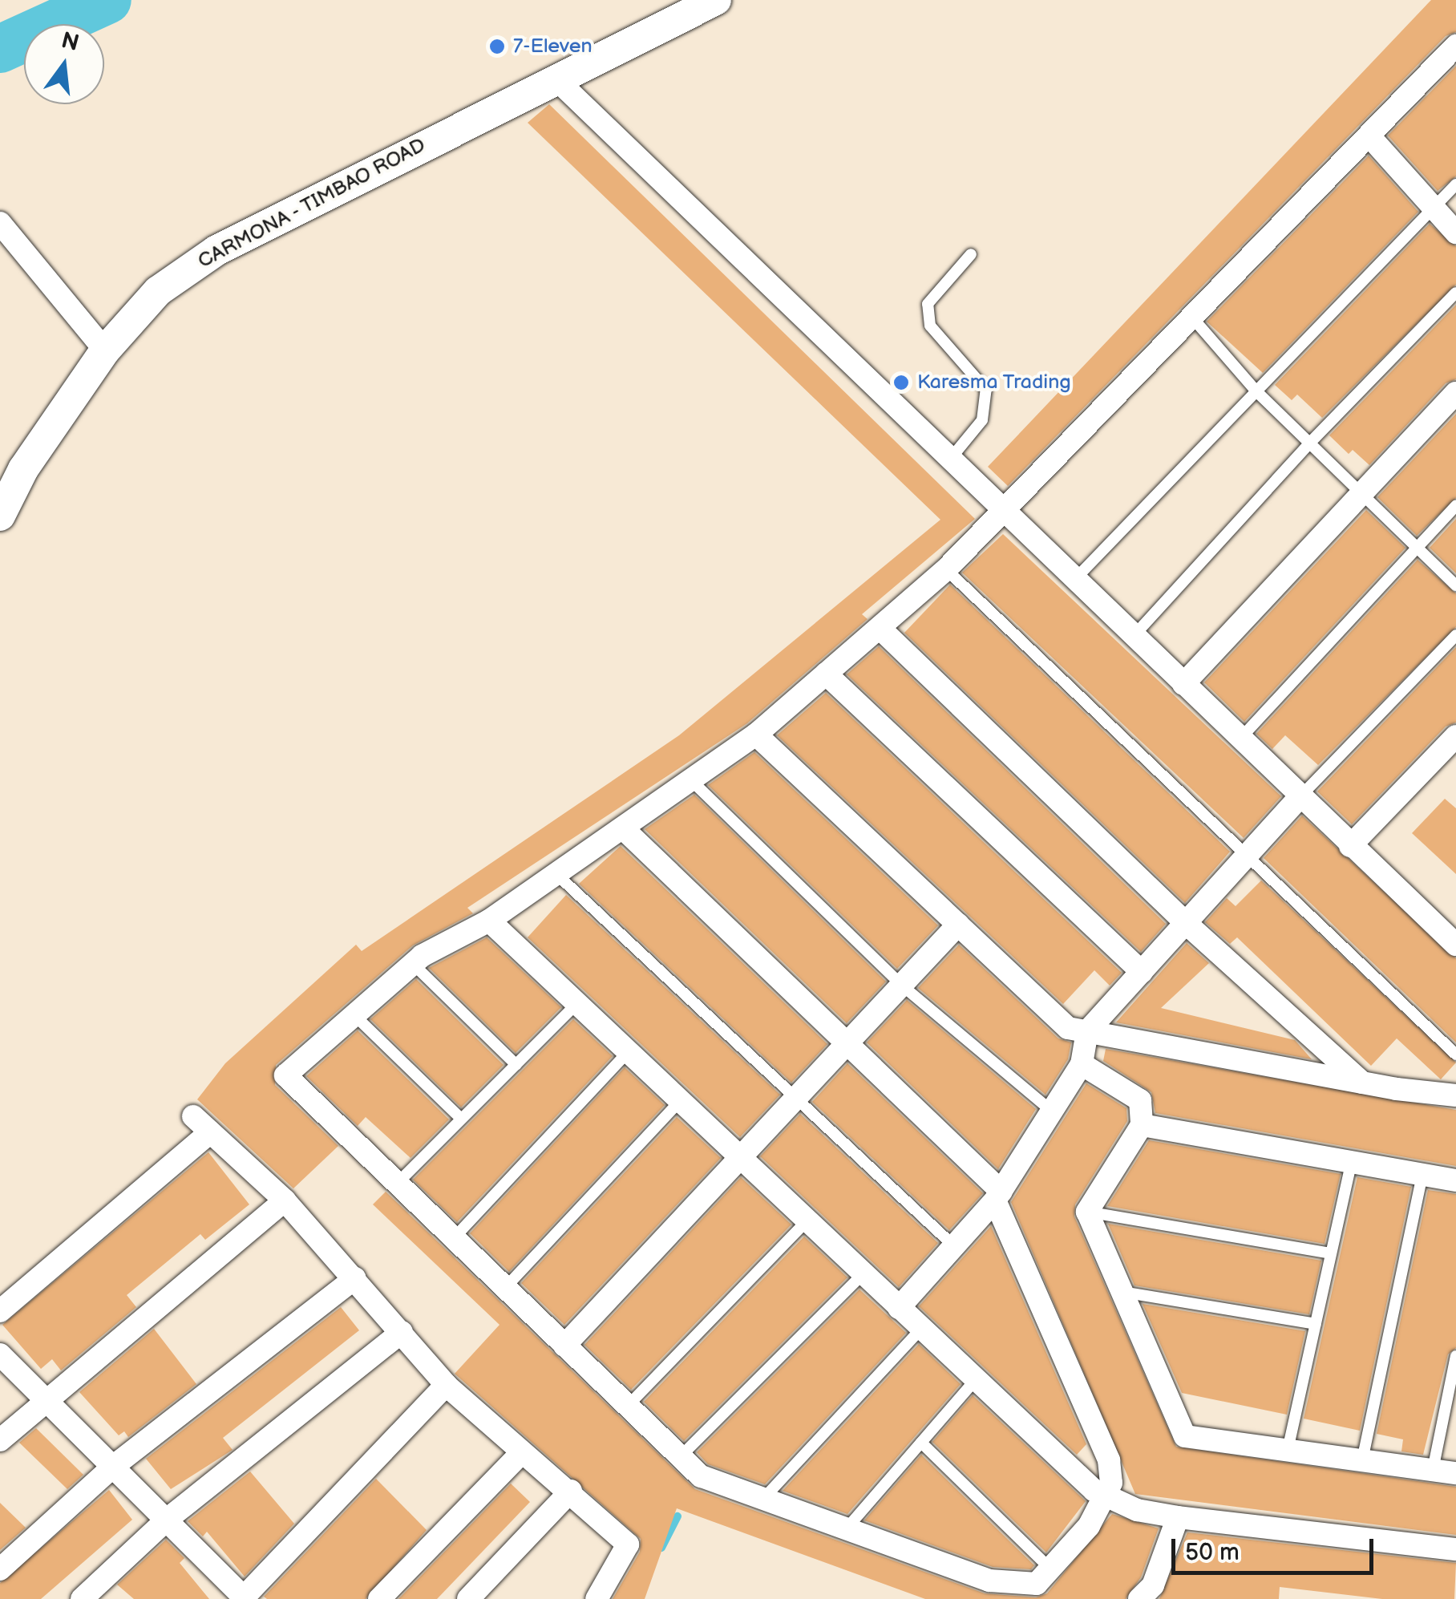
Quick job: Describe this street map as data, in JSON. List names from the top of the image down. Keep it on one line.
{"streets":{"main road":["CARMONA - TIMBAO ROAD"]},"places":["7-Eleven","Karesma Trading"],"scale_bar":"50 m","north":"top"}
